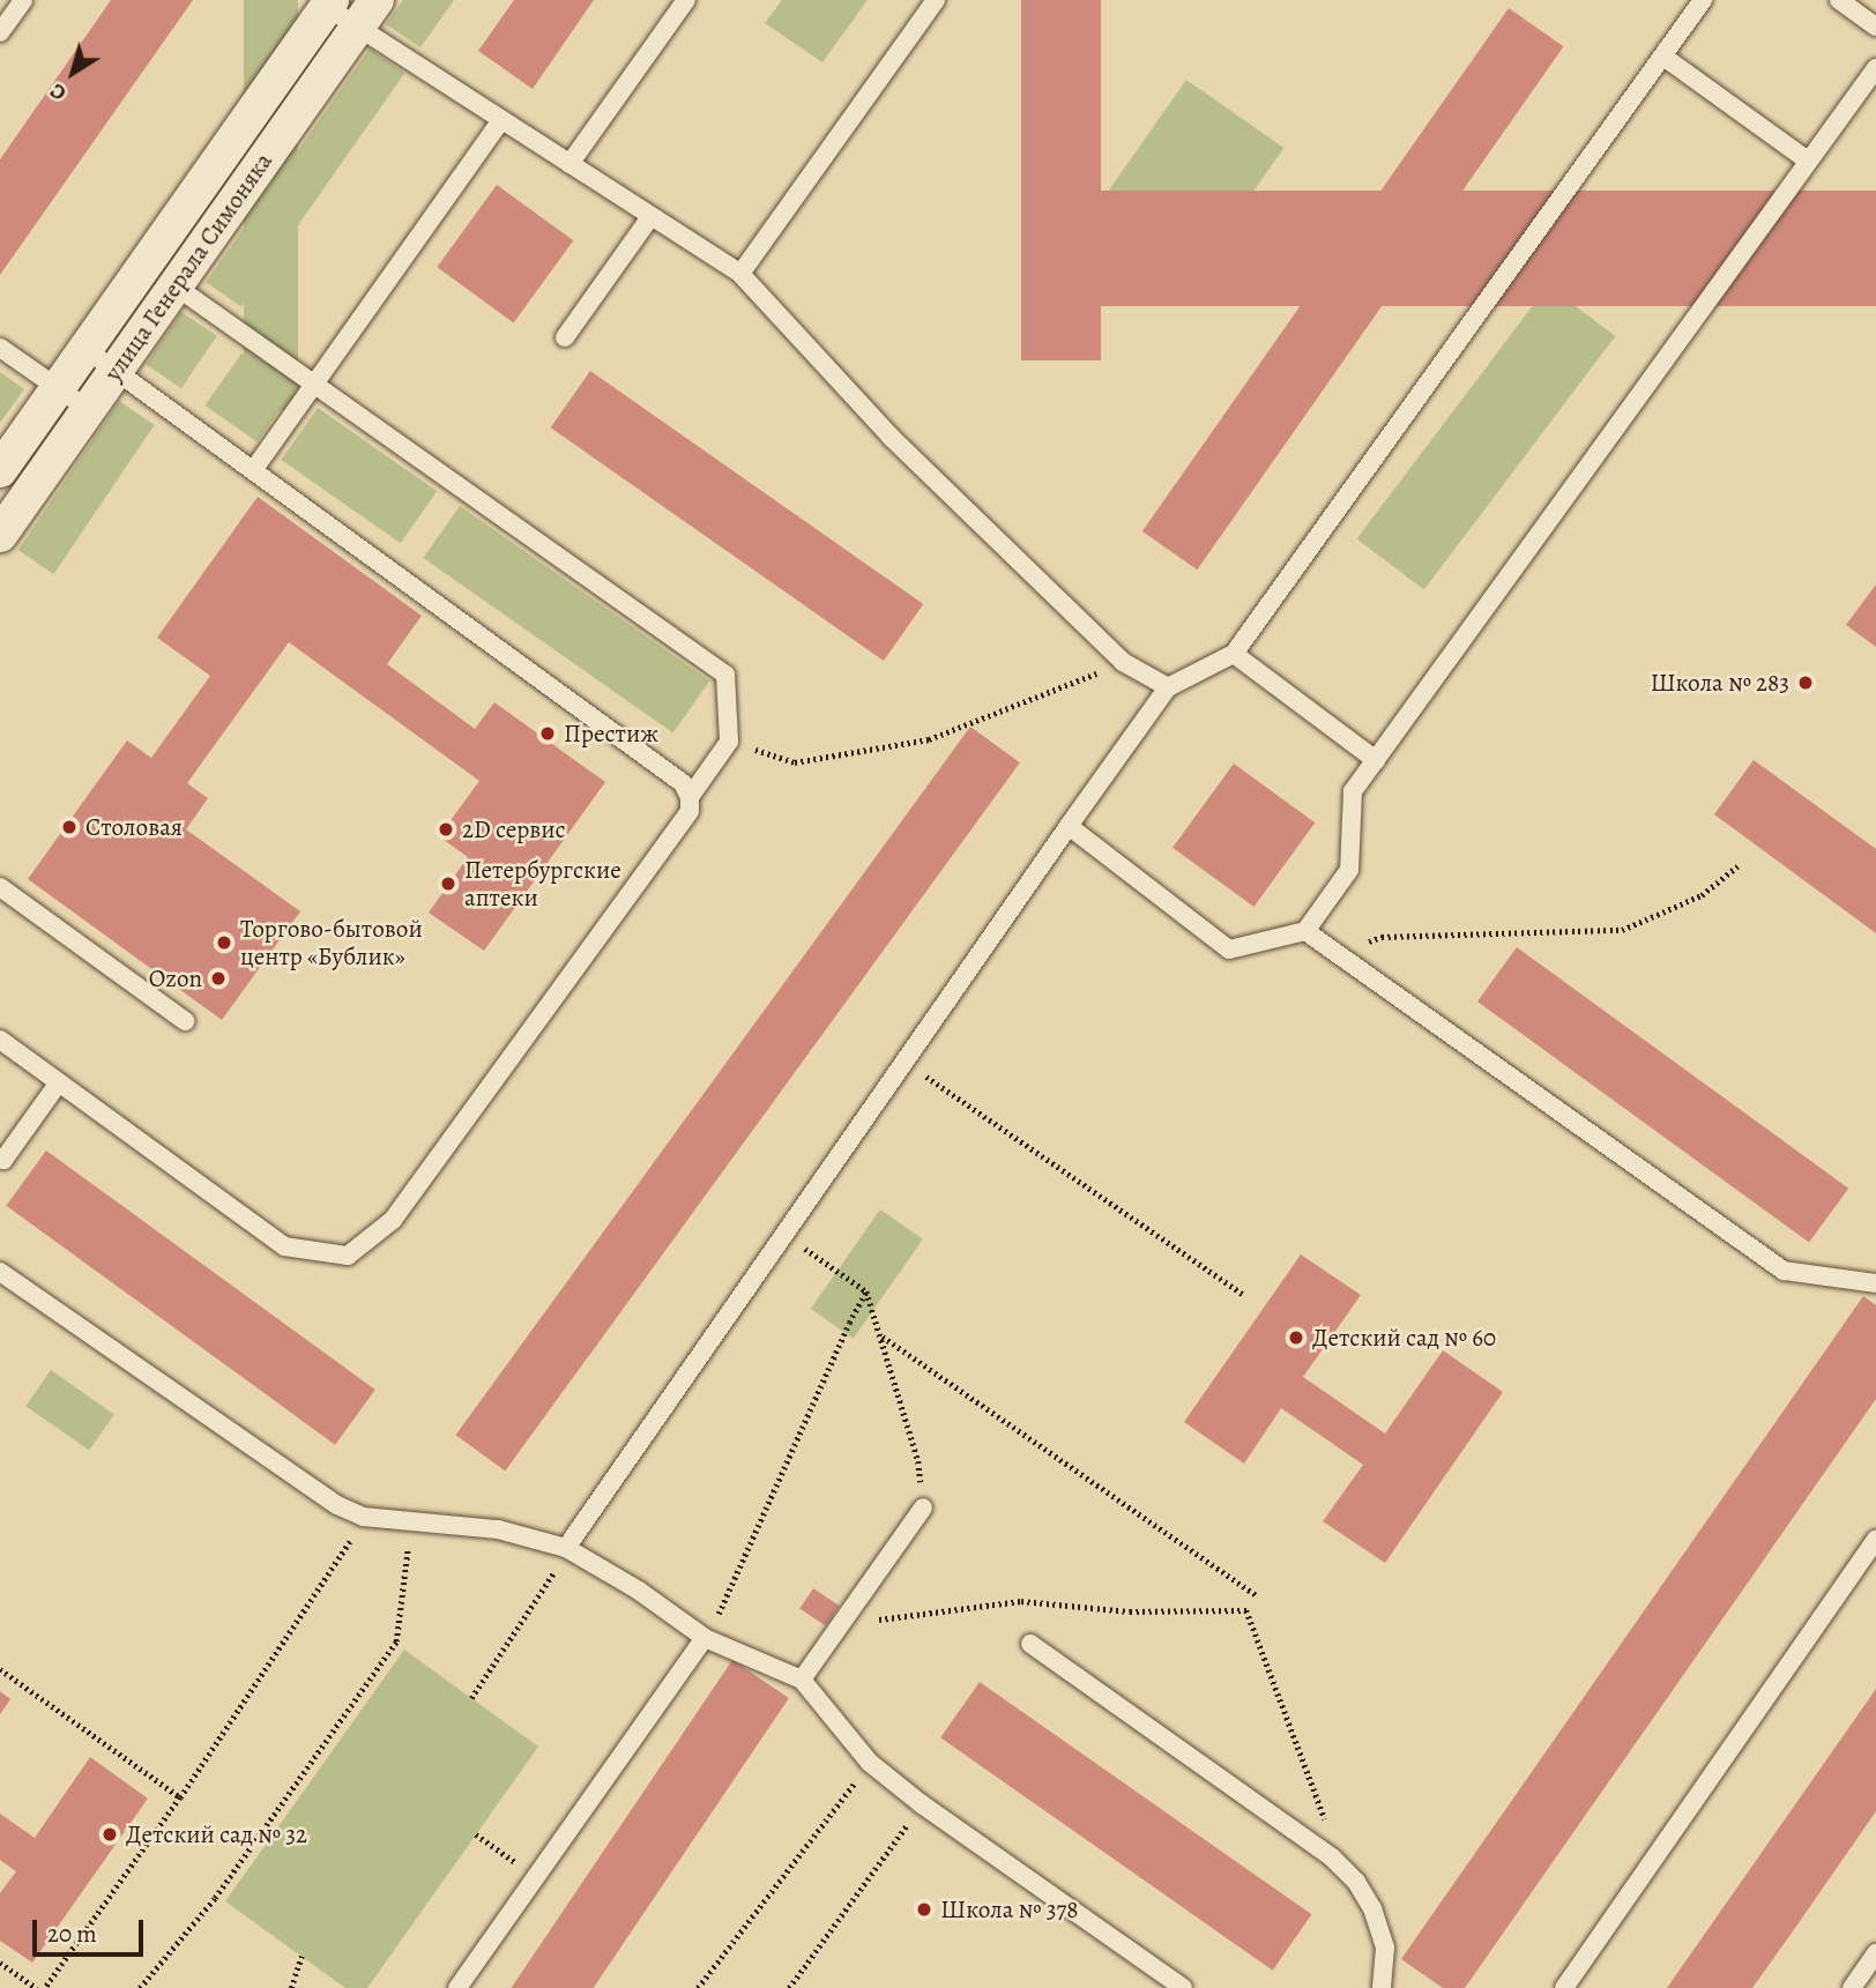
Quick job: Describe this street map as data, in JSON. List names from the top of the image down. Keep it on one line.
{"streets":{"street":["улица Генерала Симоняка"]},"places":["Школа № 283","Престиж","Столовая","2D сервис","Петербургские аптеки","Торгово-бытовой центр «Бублик»","Ozon","Детский сад № 60","Детский сад № 32","Школа № 378"],"scale_bar":"20 m","north":"bottom left"}
